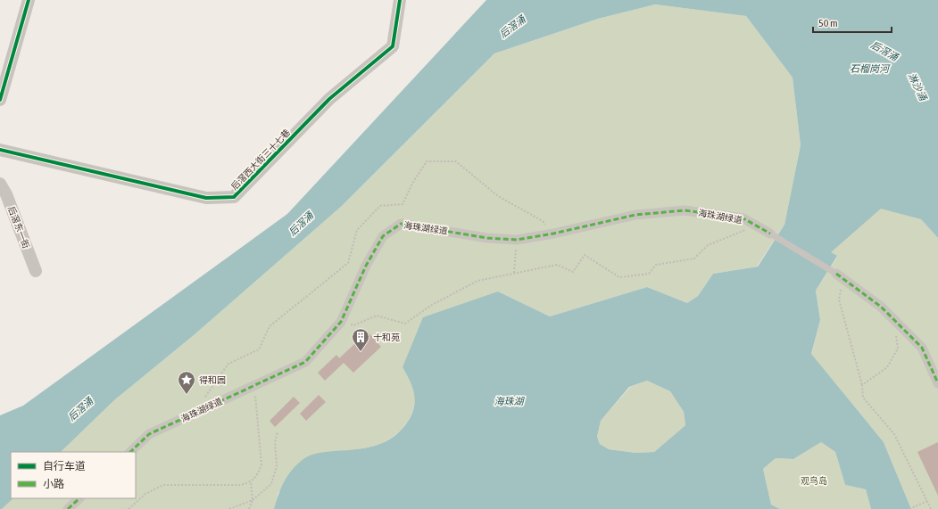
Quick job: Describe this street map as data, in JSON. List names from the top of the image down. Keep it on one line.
{"streets":{"street":["后滘西大街三十七巷","海珠湖绿道","后滘东一街"]},"water":["后滘涌","石榴岗河","淋沙涌","海珠湖"],"parks":["观鸟岛"],"places":{"building":["十和苑"],"place":["得和园"]},"legend":["自行车道","小路"],"scale_bar":"50 m"}
